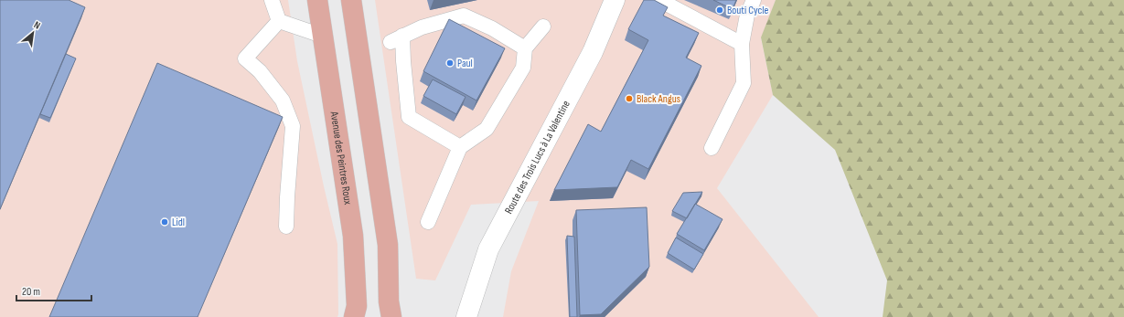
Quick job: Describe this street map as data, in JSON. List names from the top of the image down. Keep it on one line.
{"streets":{"main road":["Avenue des Peintres Roux"],"street":["Route des Trois Lucs à La Valentine"]},"places":["Bouti Cycle","Paul","Black Angus","Lidl"],"scale_bar":"20 m","north":"top right"}
